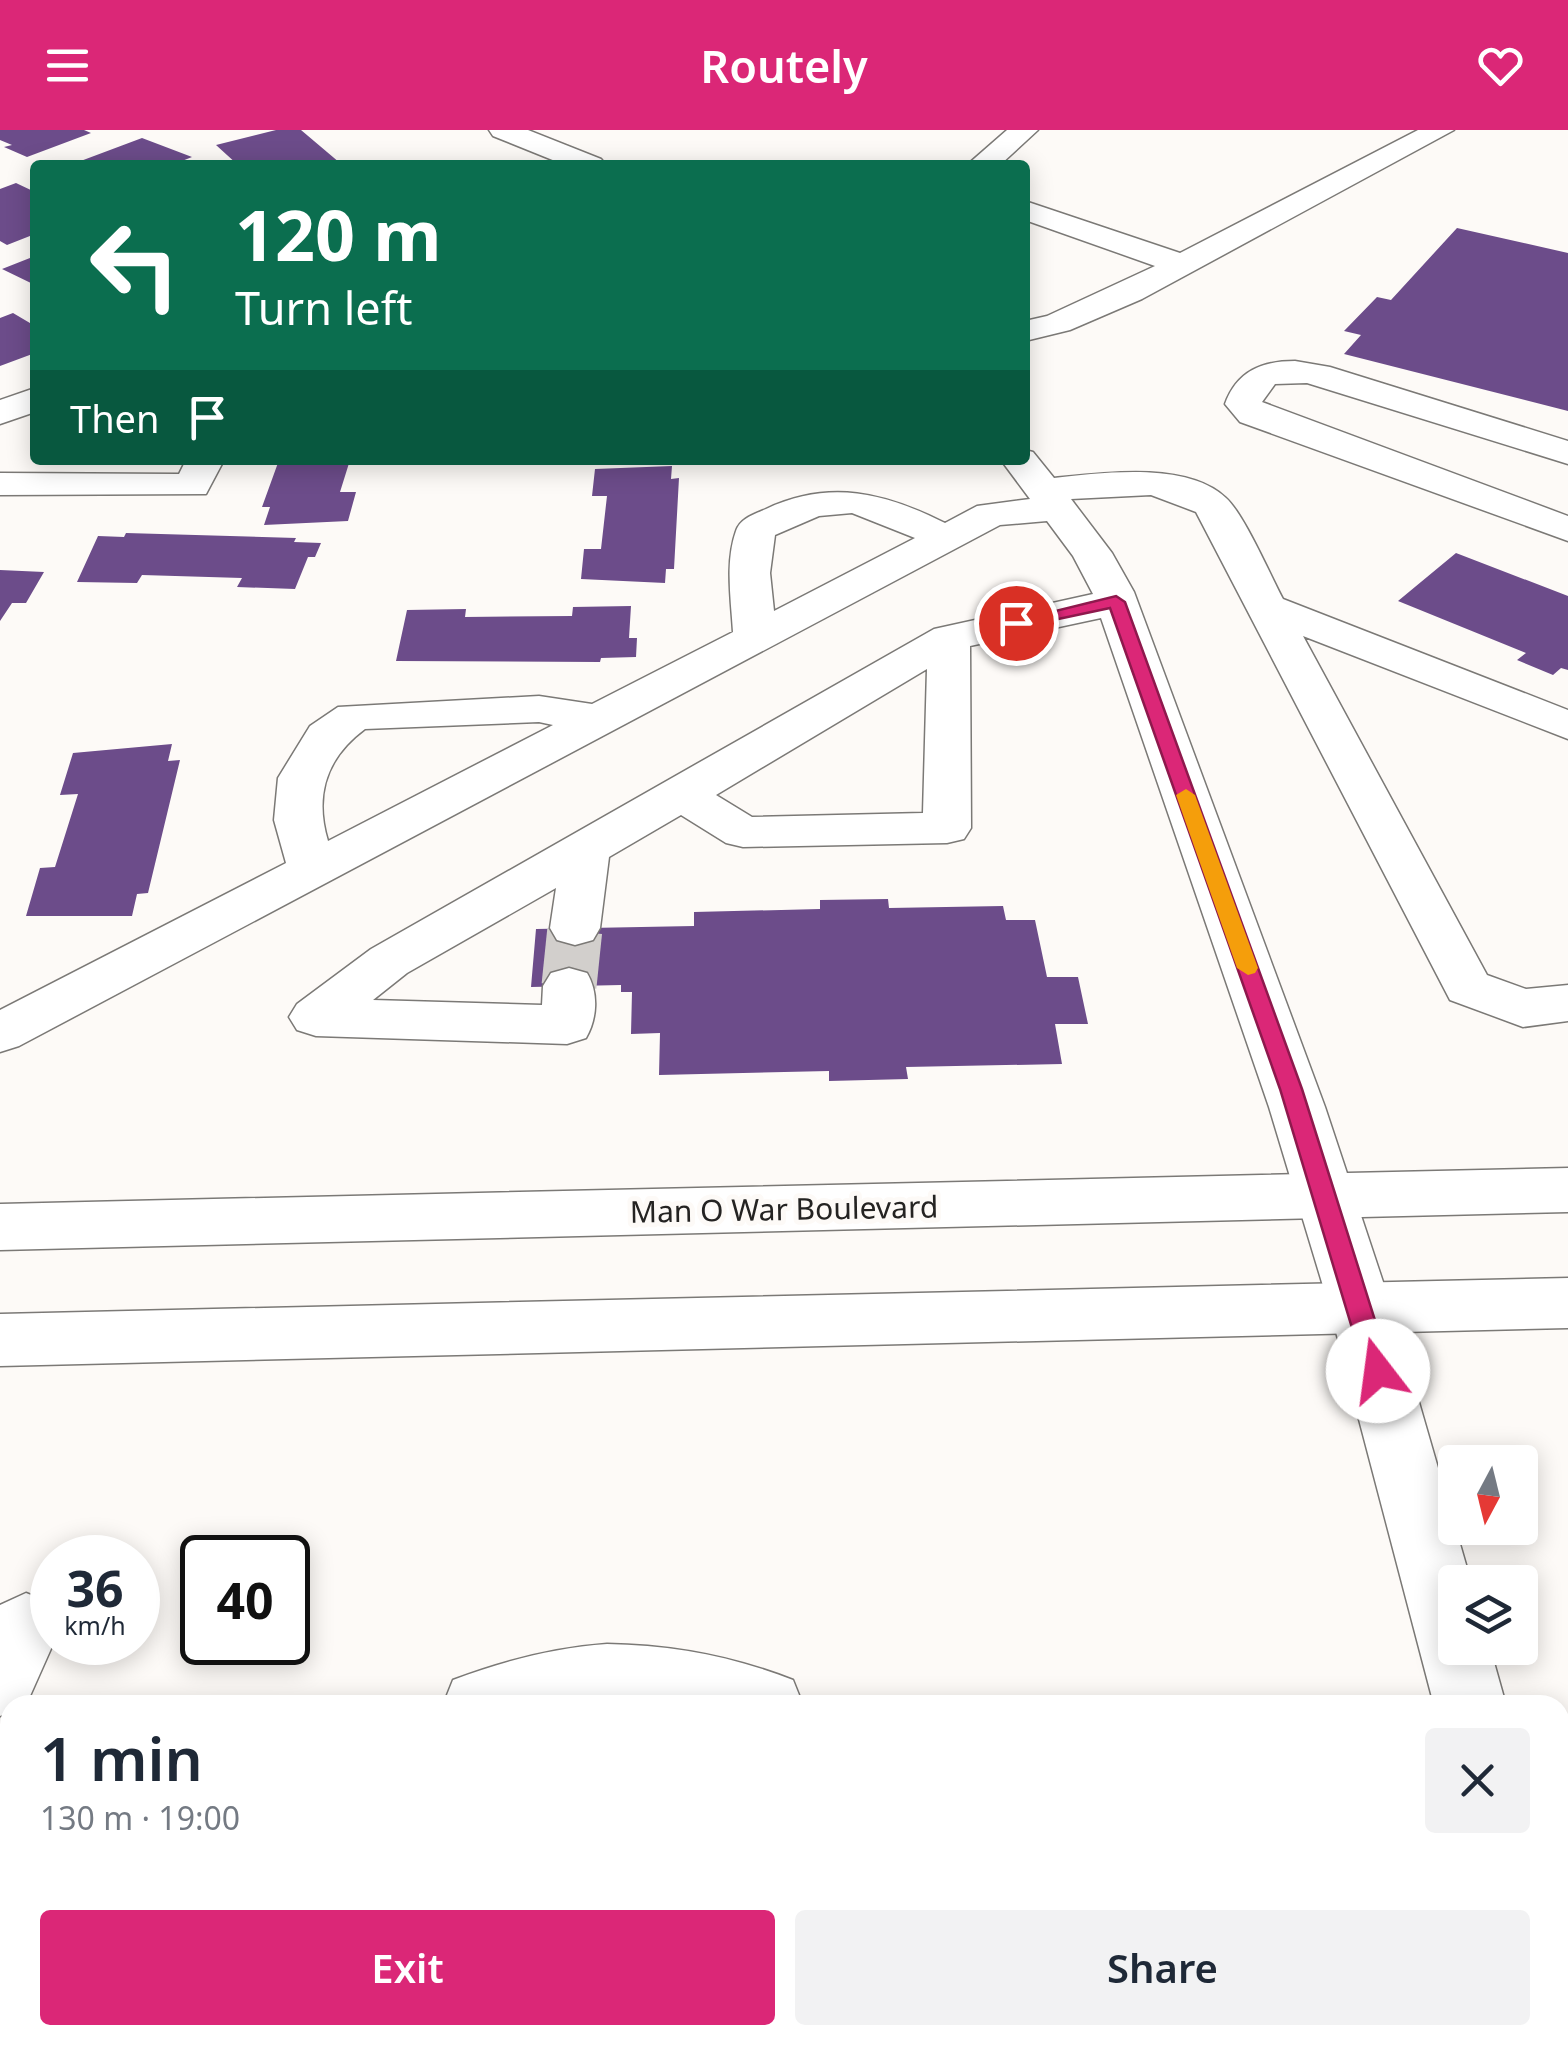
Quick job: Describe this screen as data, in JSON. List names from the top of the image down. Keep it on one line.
{"streets":{"street":["Man O War Boulevard"]},"north":"bottom","page":{"header":"Routely","turn":["120 m","Turn left"],"then":"Then","speed":"36 km/h","limit":"40","heading":["1 min","130 m · 19:00"],"buttons":["Exit","Share"]}}
